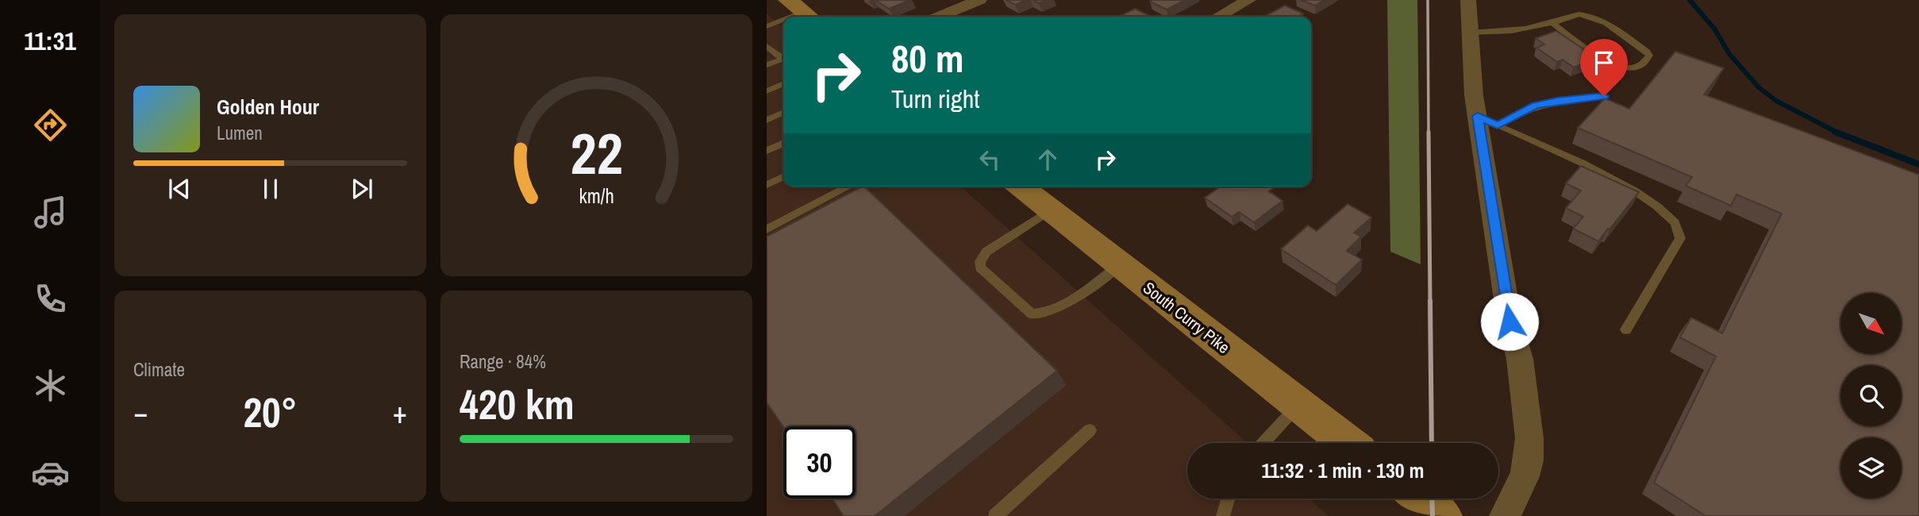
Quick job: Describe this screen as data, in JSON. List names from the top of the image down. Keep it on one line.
{"streets":{"main road":["South Curry Pike"]},"north":"bottom right","page":{"tabs":"11:31","turn":["80 m","Turn right"],"song":["Golden Hour","Lumen"],"tile":["Climate",["Range · 84%","420 km"]],"heat":["−","20°","+"],"limit":"30","trip":"11:32 · 1 min · 130 m","gauge":["22","km/h"]}}
